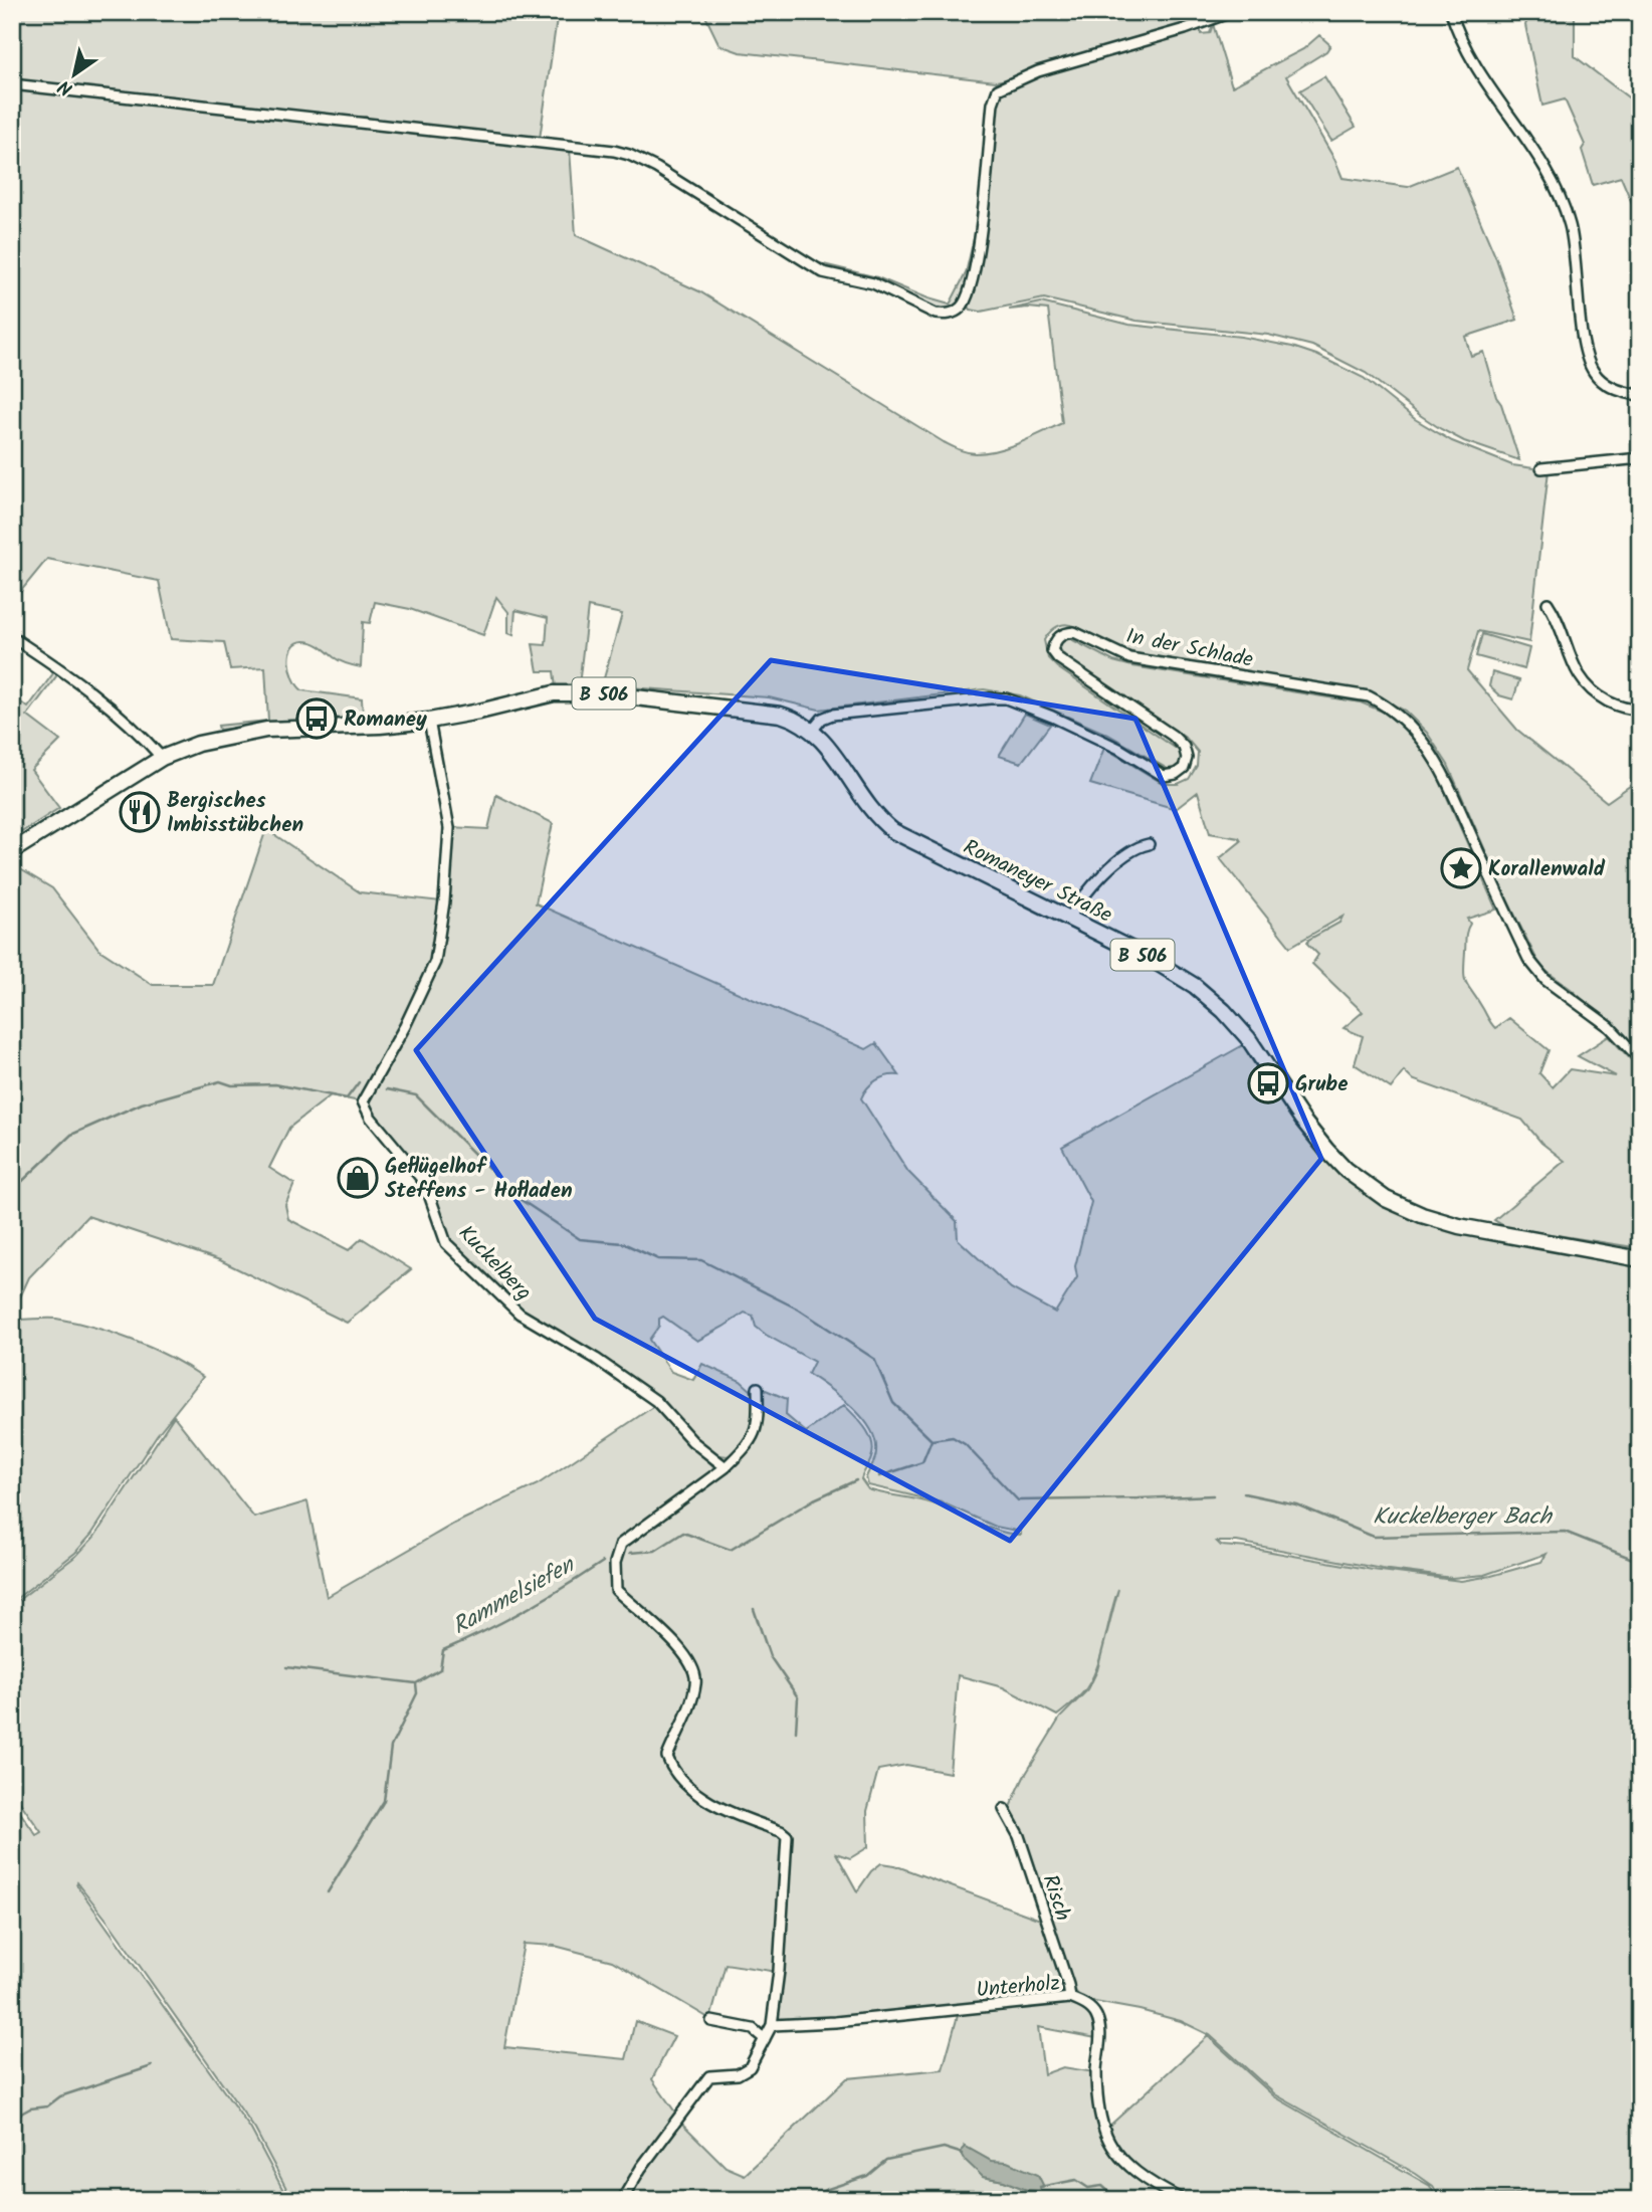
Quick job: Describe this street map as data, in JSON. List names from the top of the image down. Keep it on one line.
{"streets":{"main road":["B 506","Romaneyer Straße"],"street":["In der Schlade","Kuckelberg","Risch","Unterholz"]},"crossings":[["In der Schlade","Romaneyer Straße"],["B 506","Romaneyer Straße"],["B 506","Kuckelberg"],["Romaneyer Straße","Kuckelberg"],["Risch","Unterholz"]],"water":["Kuckelberger Bach","Rammelsiefen"],"places":{"bus stop":["Romaney","Grube"],"restaurant":["Bergisches Imbisstübchen"],"place":["Korallenwald"],"shop":["Geflügelhof Steffens - Hofladen"]},"north":"bottom left"}
